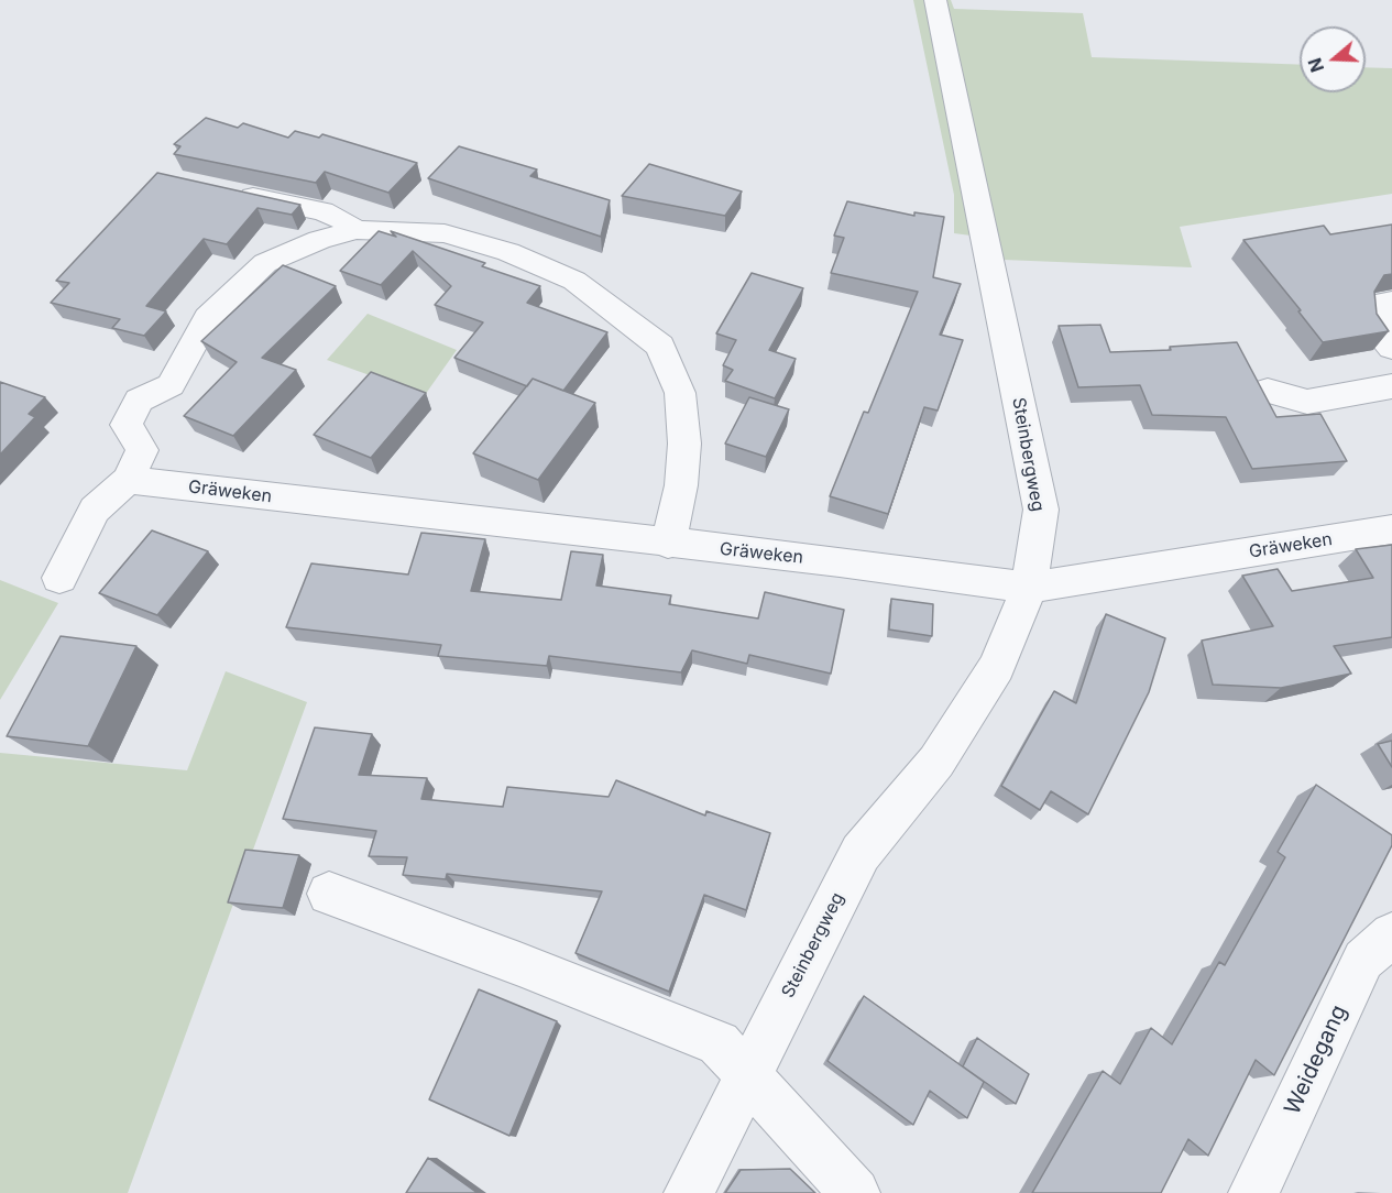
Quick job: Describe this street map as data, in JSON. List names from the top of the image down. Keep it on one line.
{"streets":{"street":["Steinbergweg","Gräweken","Weidegang"]},"crossings":[["Steinbergweg","Gräweken"]],"north":"left"}
